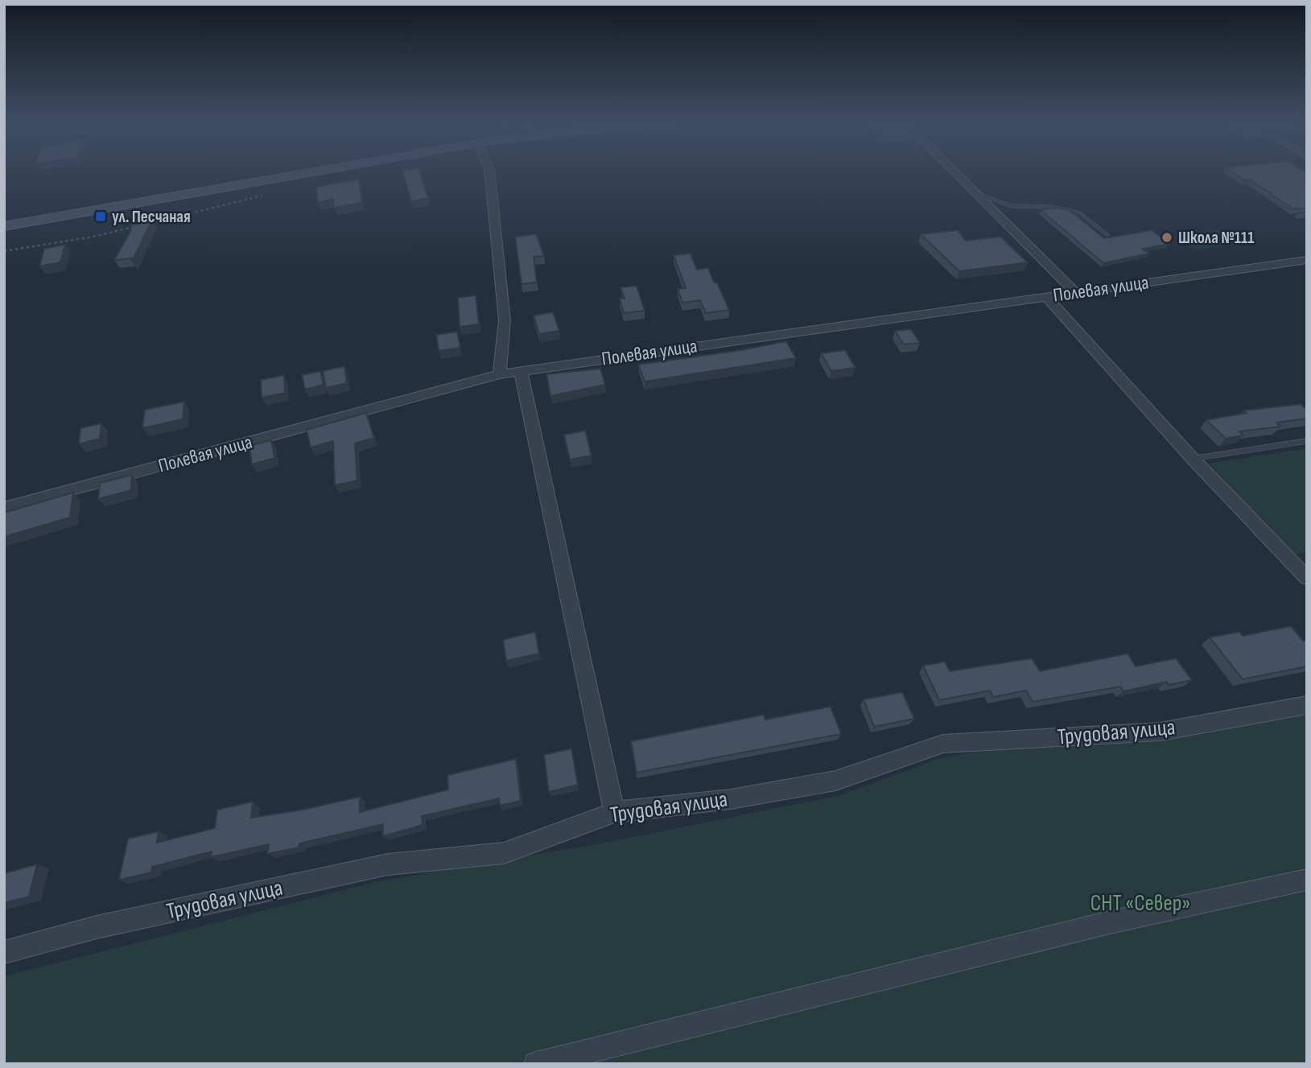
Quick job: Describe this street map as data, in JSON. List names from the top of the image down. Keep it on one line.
{"streets":{"street":["Полевая улица","Трудовая улица"]},"parks":["СНТ «Север»"],"places":{"transit":["ул. Песчаная"],"other":["Школа №111"]}}
